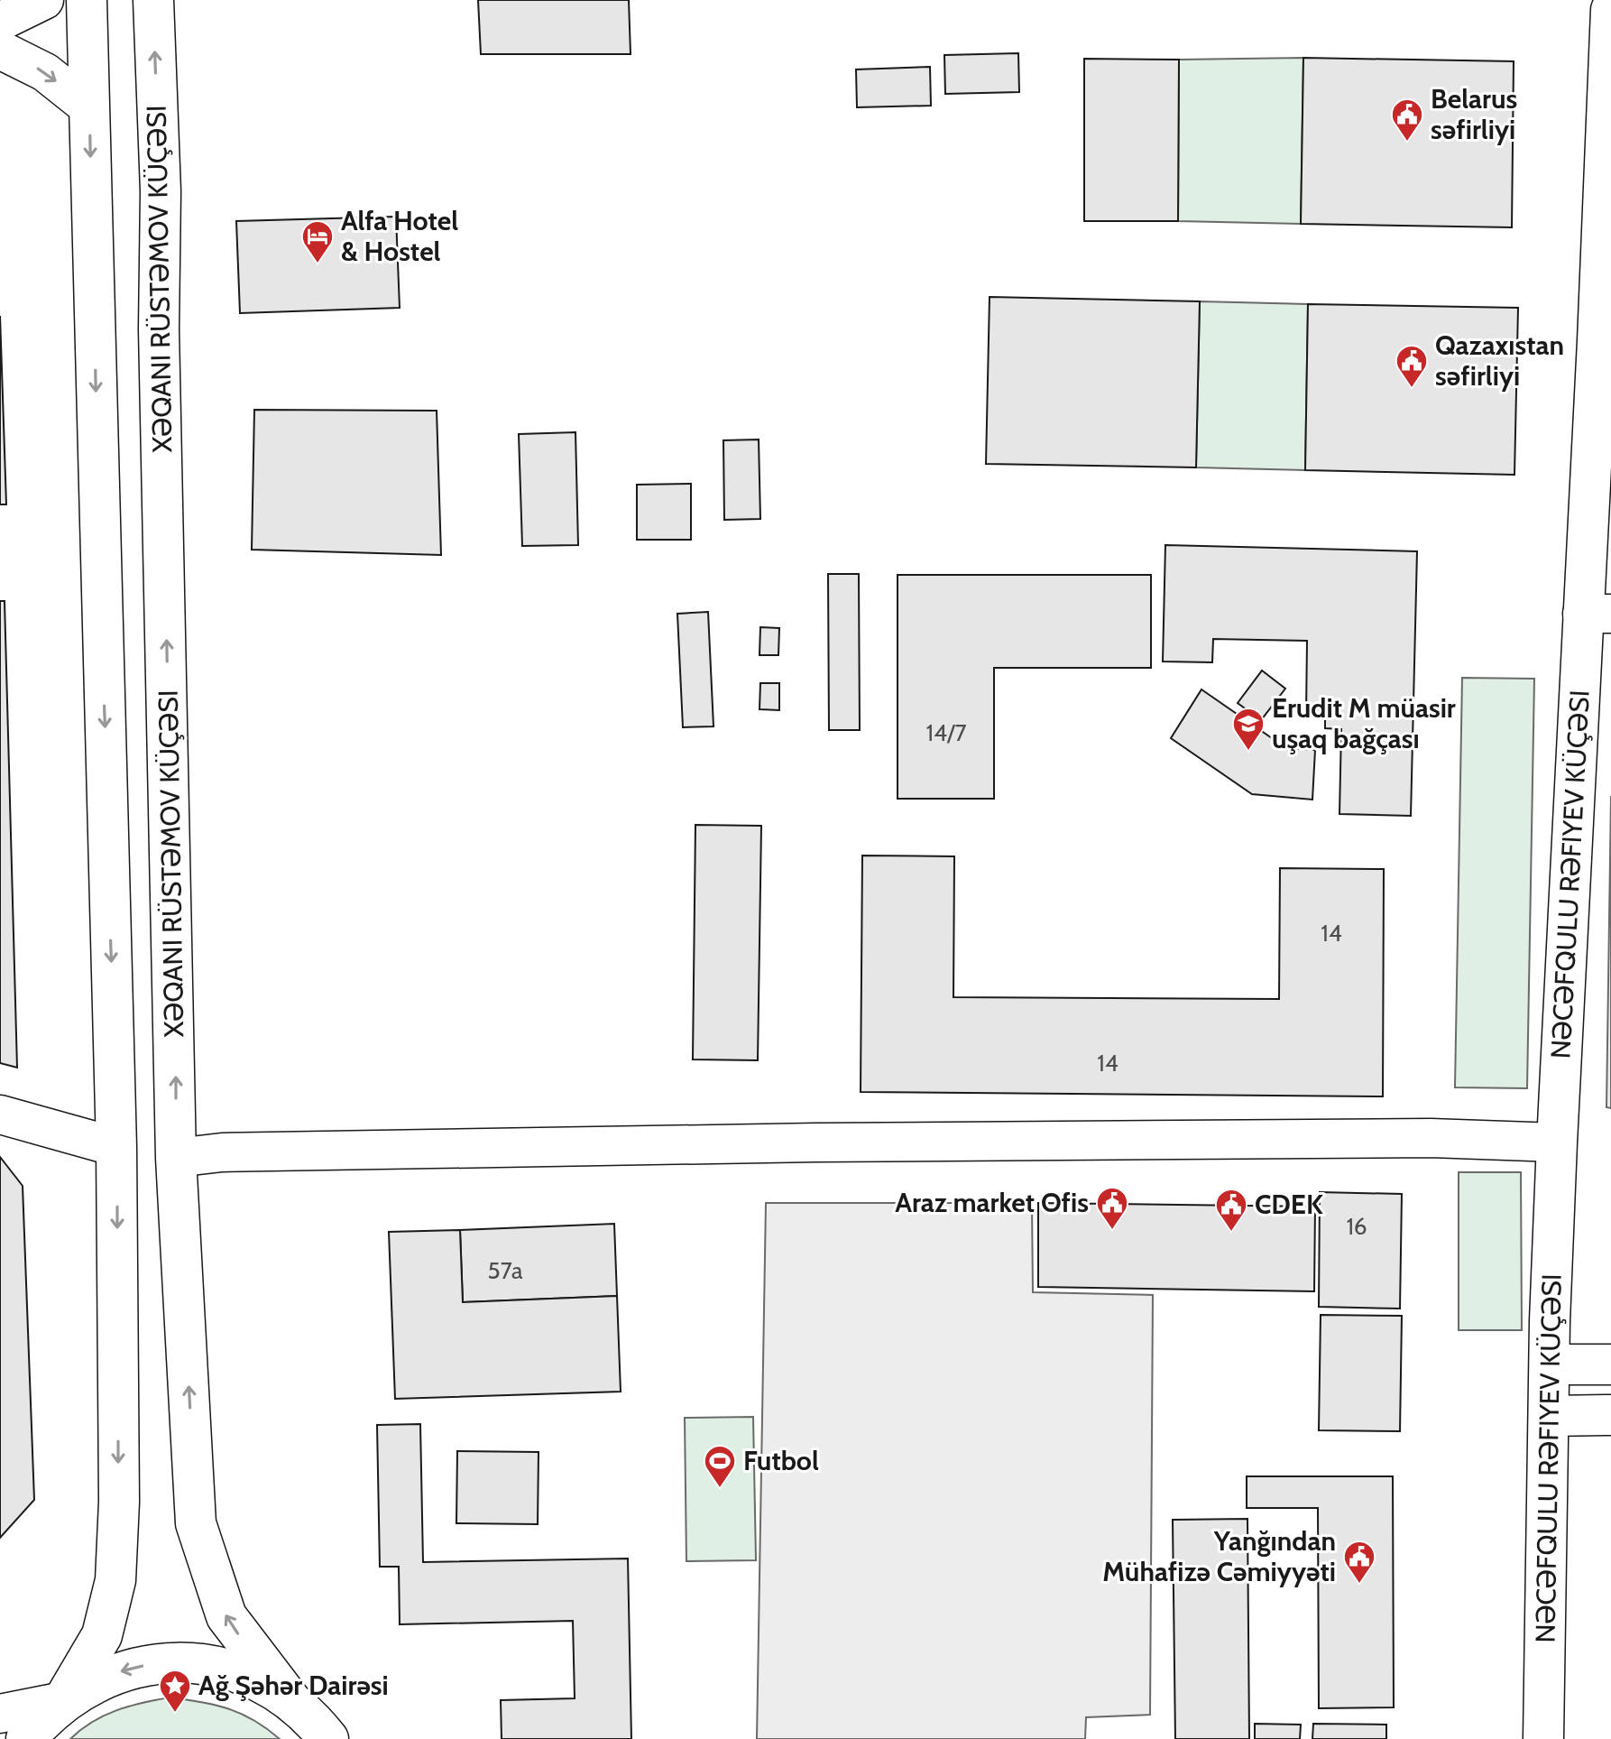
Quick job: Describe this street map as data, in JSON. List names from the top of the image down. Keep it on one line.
{"streets":{"main road":["XƏQANI RÜSTƏMOV KÜÇƏSI","NƏCƏFQULU RƏFIYEV KÜÇƏSI"]},"places":{"public building":["Belarus səfirliyi","Qazaxıstan səfirliyi","Araz market Ofis","CDEK","Yanğından Mühafizə Cəmiyyəti"],"hotel":["Alfa Hotel & Hostel"],"school or university":["Erudit M müasir uşaq bağçası"],"sports":["Futbol"],"place":["Ağ Şəhər Dairəsi"]},"house_numbers":["14/7","14","14","16","57a"]}
